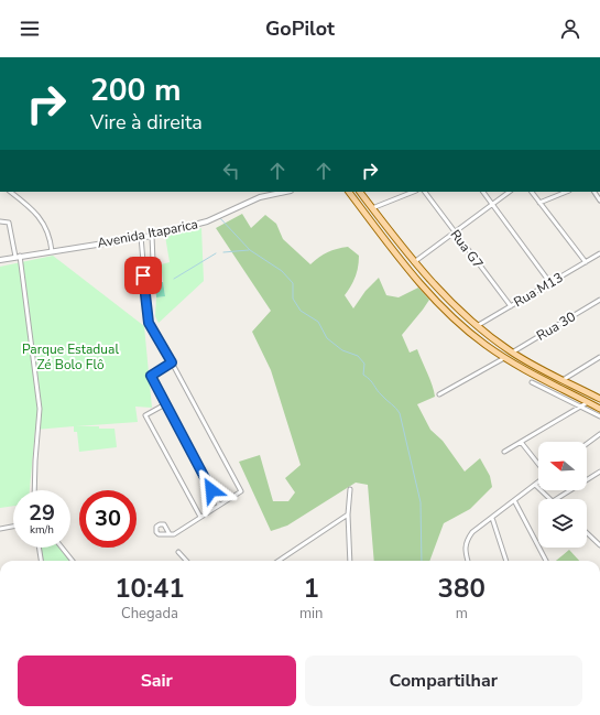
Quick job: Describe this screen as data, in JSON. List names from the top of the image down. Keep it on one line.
{"streets":{"street":["Avenida Itaparica","Rua G7","Rua M13","Rua 30"]},"crossings":[["Rua G7","Rua M13"]],"parks":["Parque Estadual Zé Bolo Flô"],"north":"left","page":{"header":"GoPilot","turn":["200 m","Vire à direita"],"speed":"29 km/h","limit":"30","eta":["10:41","Chegada","1","min","380","m"],"buttons":["Sair","Compartilhar"]}}
